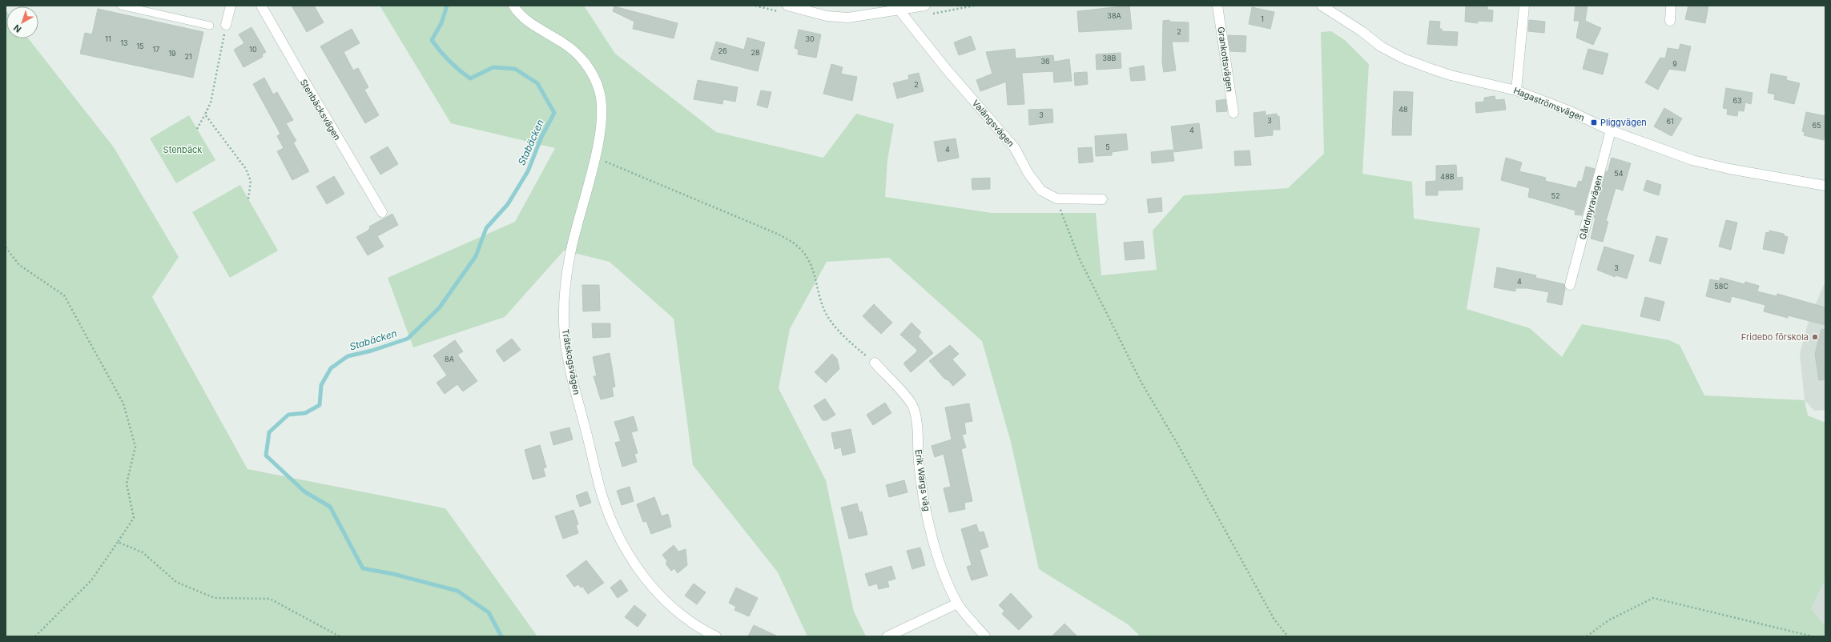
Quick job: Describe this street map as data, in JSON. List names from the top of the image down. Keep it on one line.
{"streets":{"street":["Grankottsvägen","Hagaströmsvägen","Stenbäcksvägen","Valängsvägen","Gårdmyravägen","Trätskogsvägen","Erik Wargs väg"]},"crossings":[["Hagaströmsvägen","Gårdmyravägen"]],"water":["Stabäcken"],"parks":["Stenbäck"],"places":{"transit":["Pliggvägen"],"other":["Fridebo förskola"]},"house_numbers":["38A","1","2","11","30","13","15","17","10","26","28","19","21","38B","36","9","2","63","48","3","3","61","65","4","5","4","54","48B","52","3","4","58C","8A"],"north":"bottom left"}
